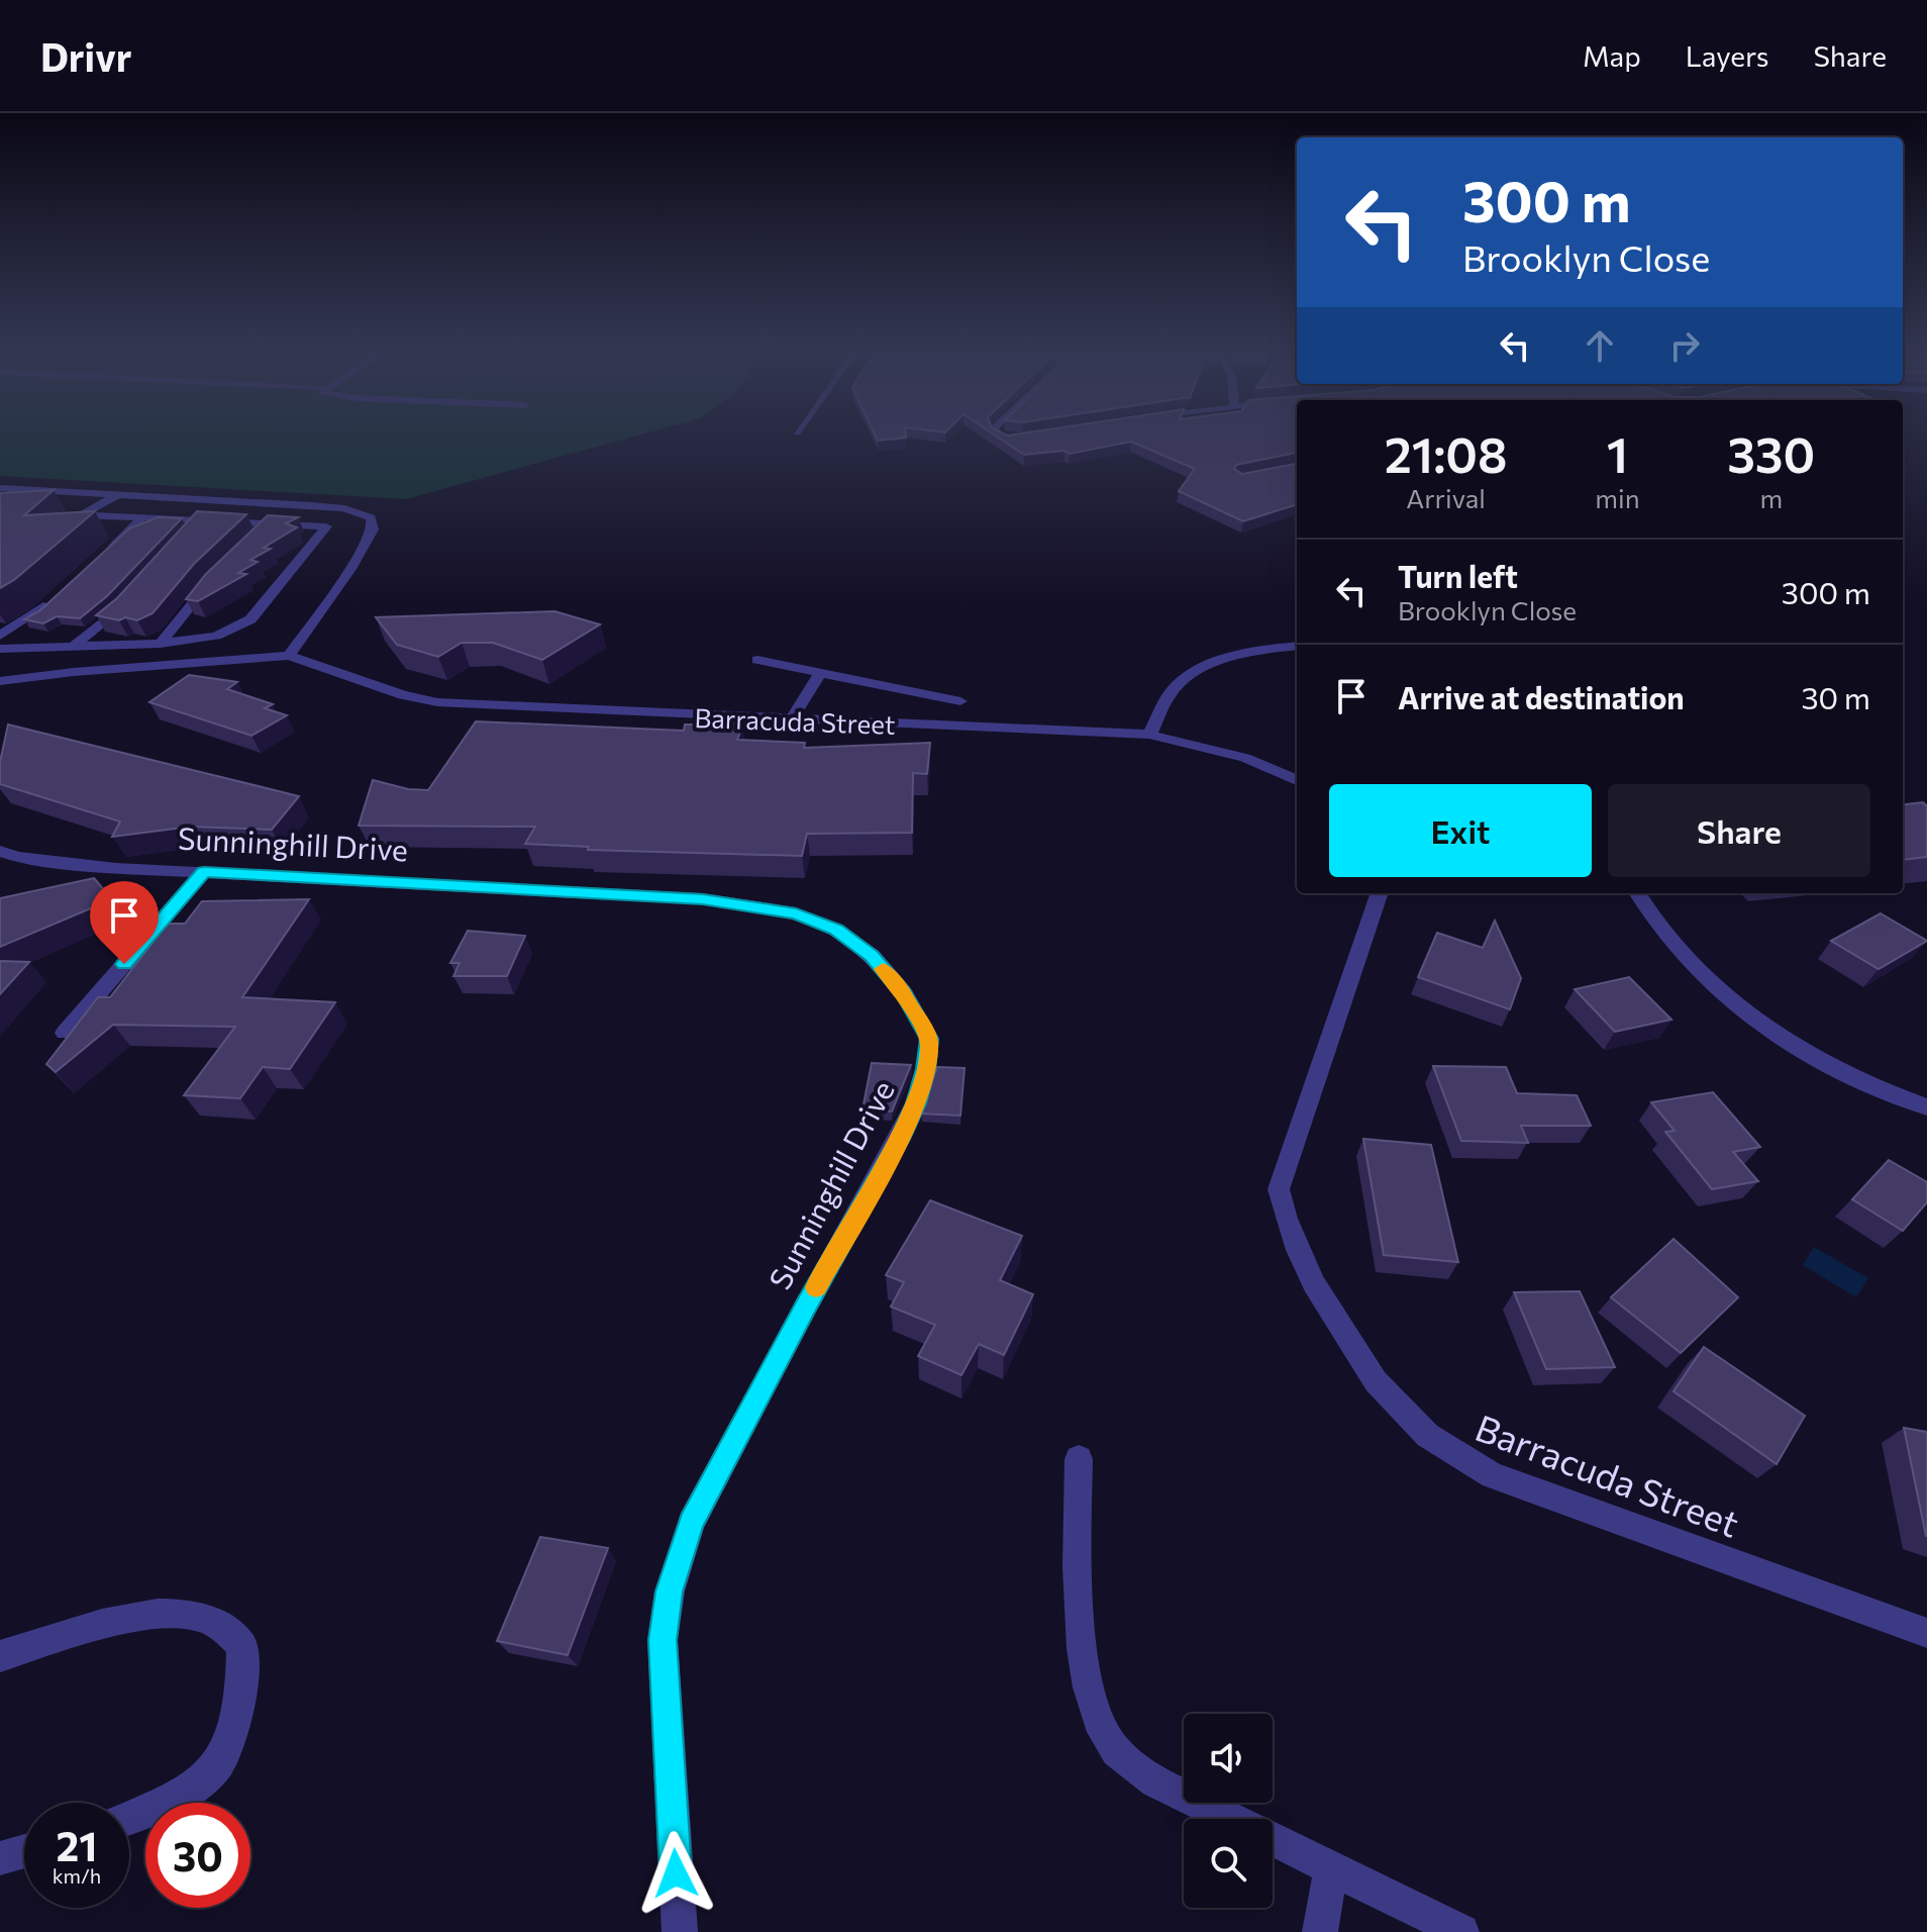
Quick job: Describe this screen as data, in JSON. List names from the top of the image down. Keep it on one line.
{"streets":{"street":["Barracuda Street","Sunninghill Drive"]},"page":{"header":"Drivr","nav":["Map","Layers","Share"],"turn":["300 m","Brooklyn Close"],"eta":["21:08","Arrival","1","min","330","m"],"list":[{"name":"Turn left","note":"Brooklyn Close","value":"300 m"},{"name":"Arrive at destination","value":"30 m"}],"buttons":["Exit","Share"],"speed":"21 km/h","limit":"30"}}
